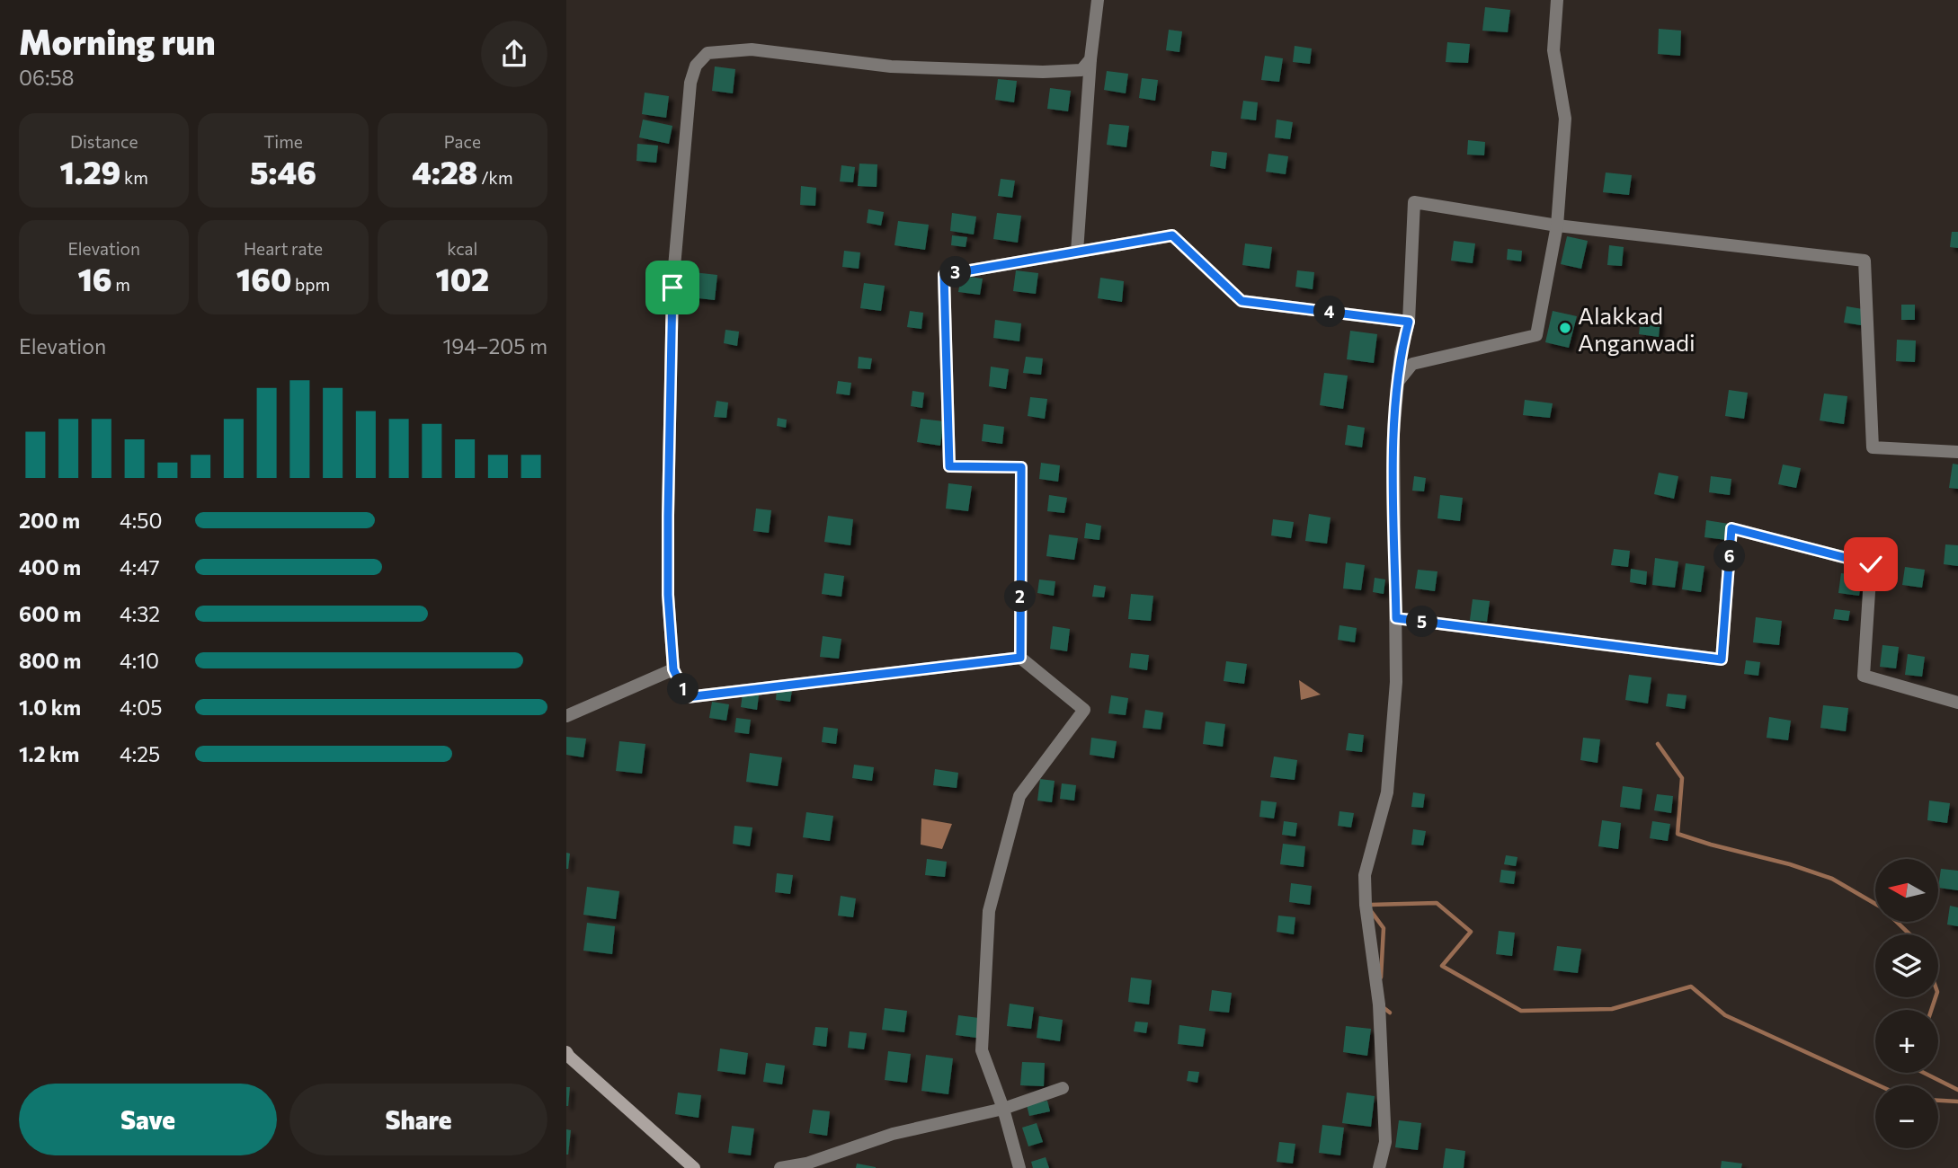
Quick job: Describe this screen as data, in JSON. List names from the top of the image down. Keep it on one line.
{"places":["Alakkad Anganwadi"],"north":"left","page":{"heading":["Morning run","06:58"],"stats":[["Distance","1.29 km"],["Time","5:46"],["Pace","4:28 /km"],["Elevation","16 m"],["Heart rate","160 bpm"],["kcal","102"]],"pins":["3","4","6","2","5","1"],"chart":["Elevation","194–205 m"],"list":[{"name":"200 m","note":"4:50"},{"name":"400 m","note":"4:47"},{"name":"600 m","note":"4:32"},{"name":"800 m","note":"4:10"},{"name":"1.0 km","note":"4:05"},{"name":"1.2 km","note":"4:25"}],"map_buttons":["+","−"],"buttons":["Save","Share"]}}
